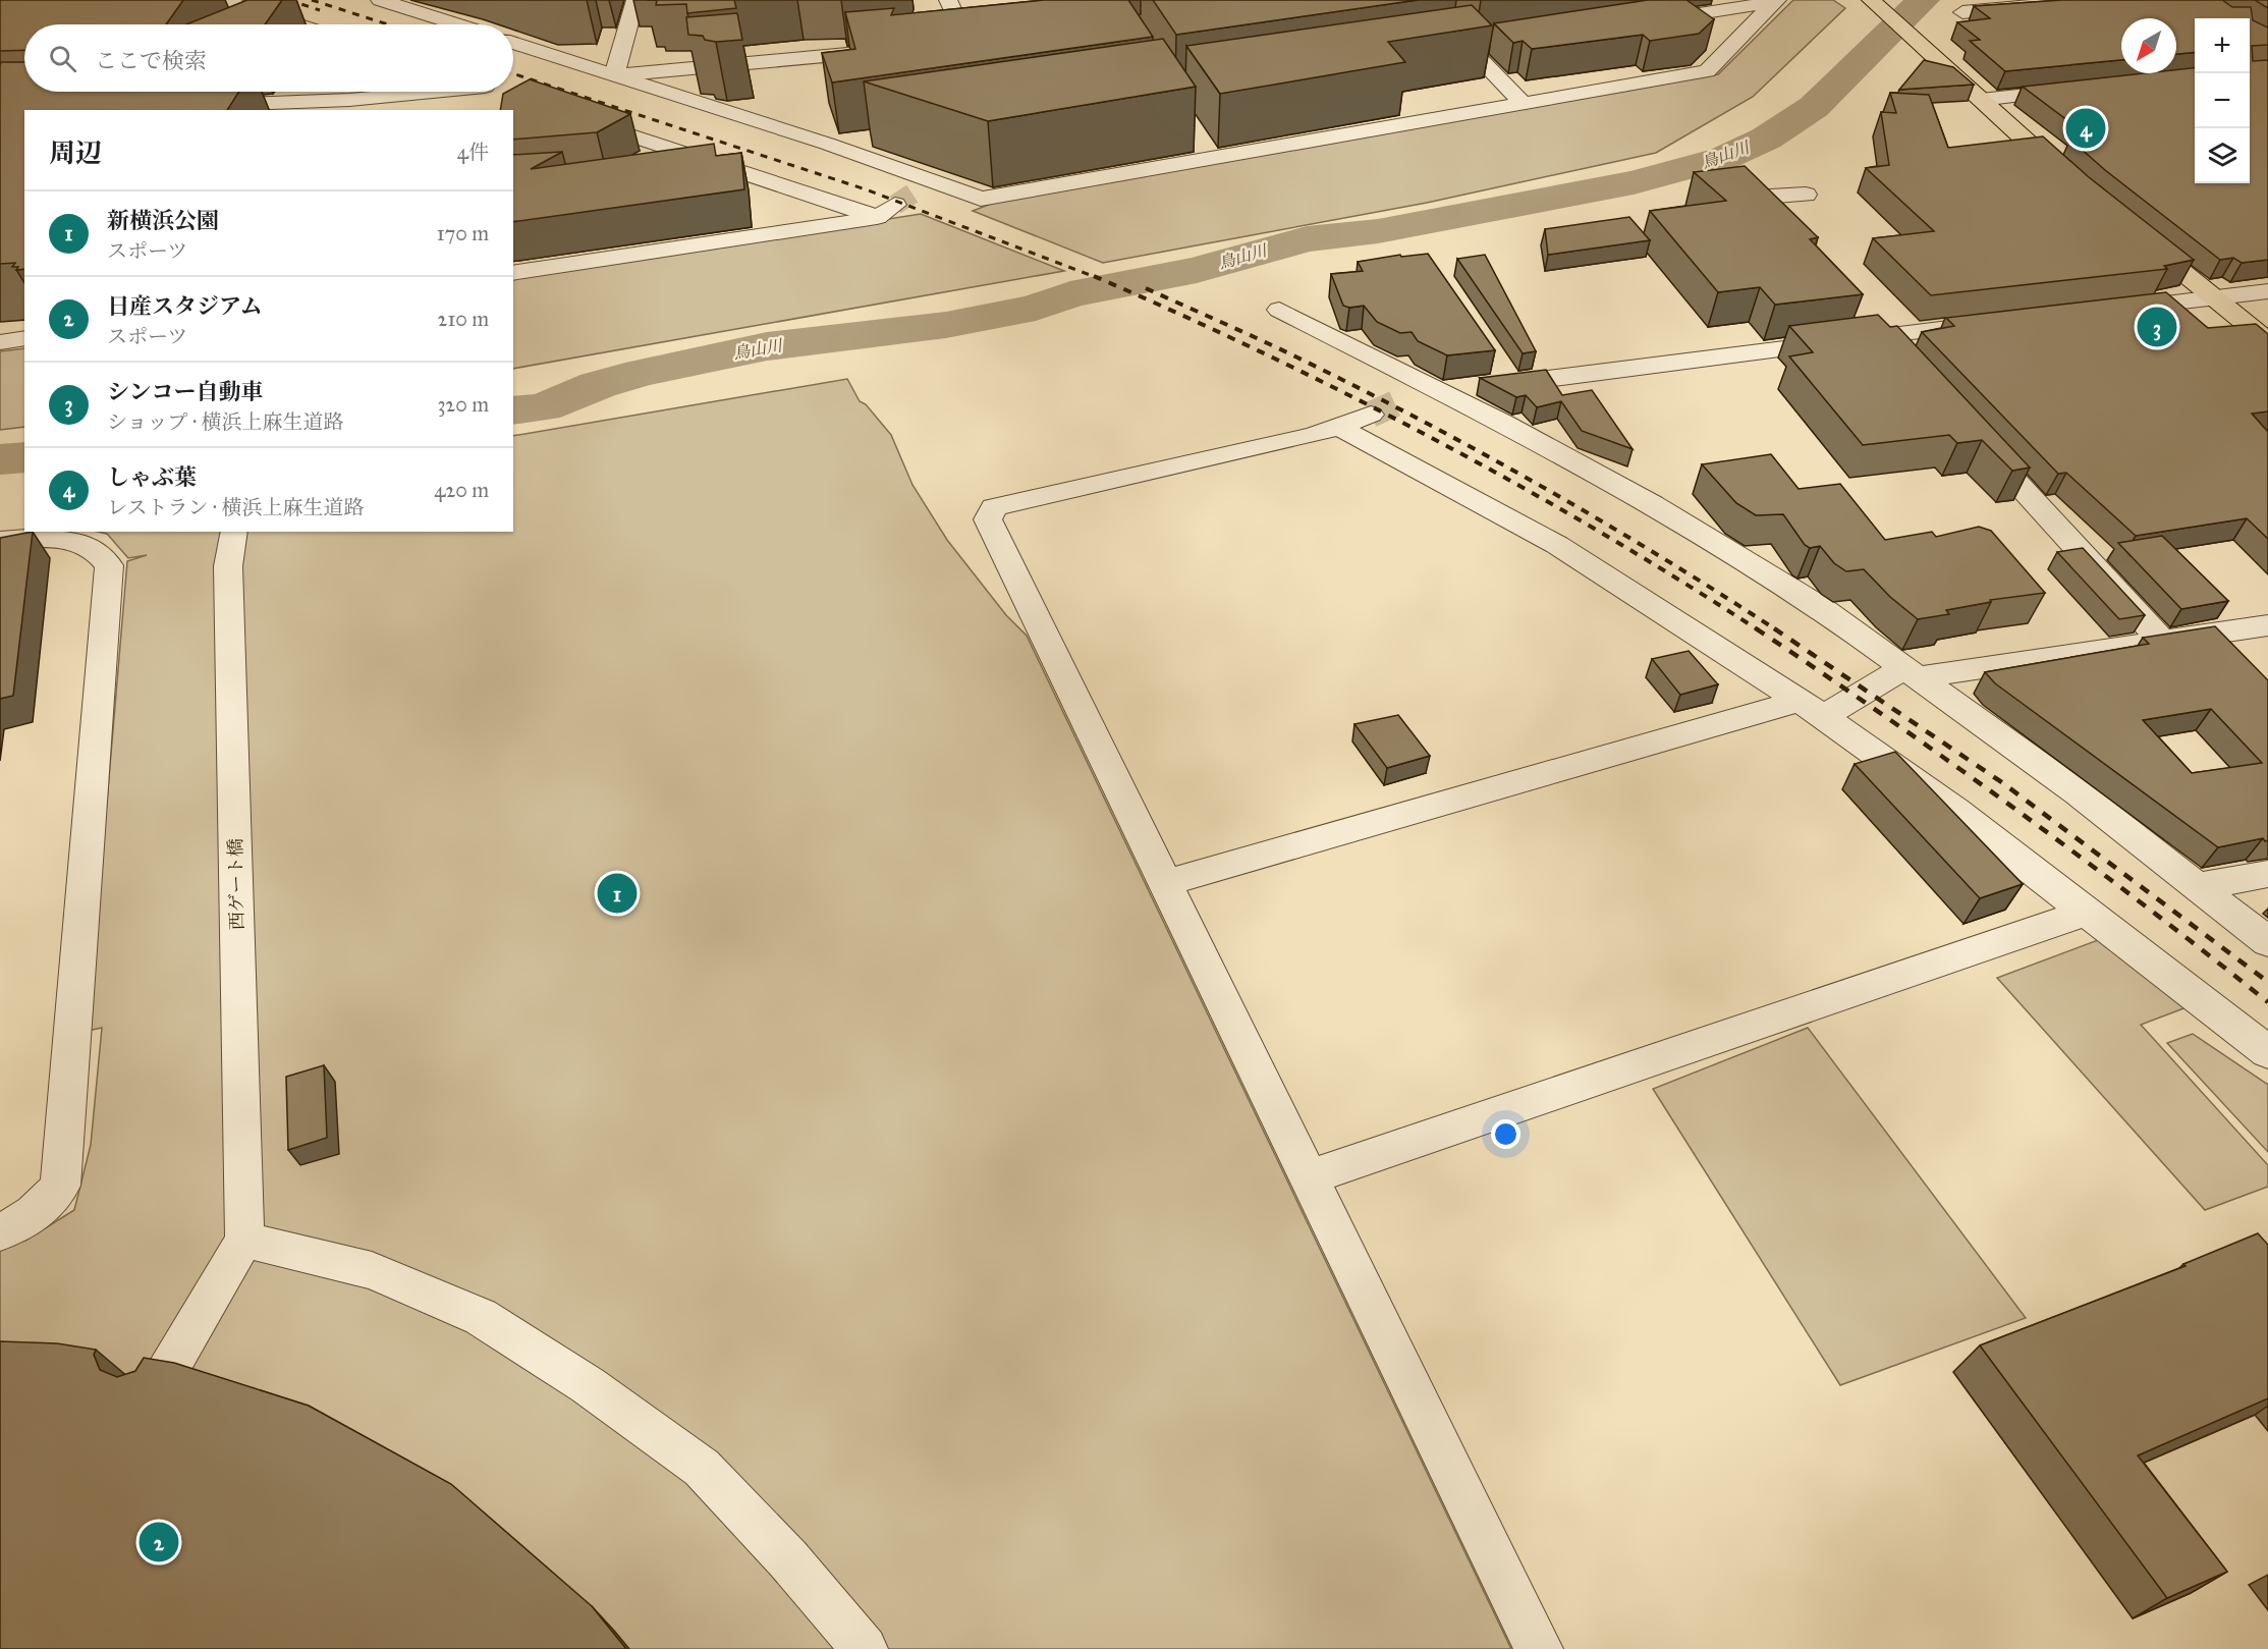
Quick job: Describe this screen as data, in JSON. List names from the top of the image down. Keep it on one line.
{"streets":{"street":["西ゲート橋"]},"water":["鳥山川"],"north":"bottom left","page":{"map_buttons":["+","−"],"search":"ここで検索","pins":["4","3","1","2"],"heading":["周辺","4件"],"list":[{"mark":"1","name":"新横浜公園","note":"スポーツ","value":"170 m"},{"mark":"2","name":"日産スタジアム","note":"スポーツ","value":"210 m"},{"mark":"3","name":"シンコー自動車","note":"ショップ · 横浜上麻生道路","value":"320 m"},{"mark":"4","name":"しゃぶ葉","note":"レストラン · 横浜上麻生道路","value":"420 m"}]}}
